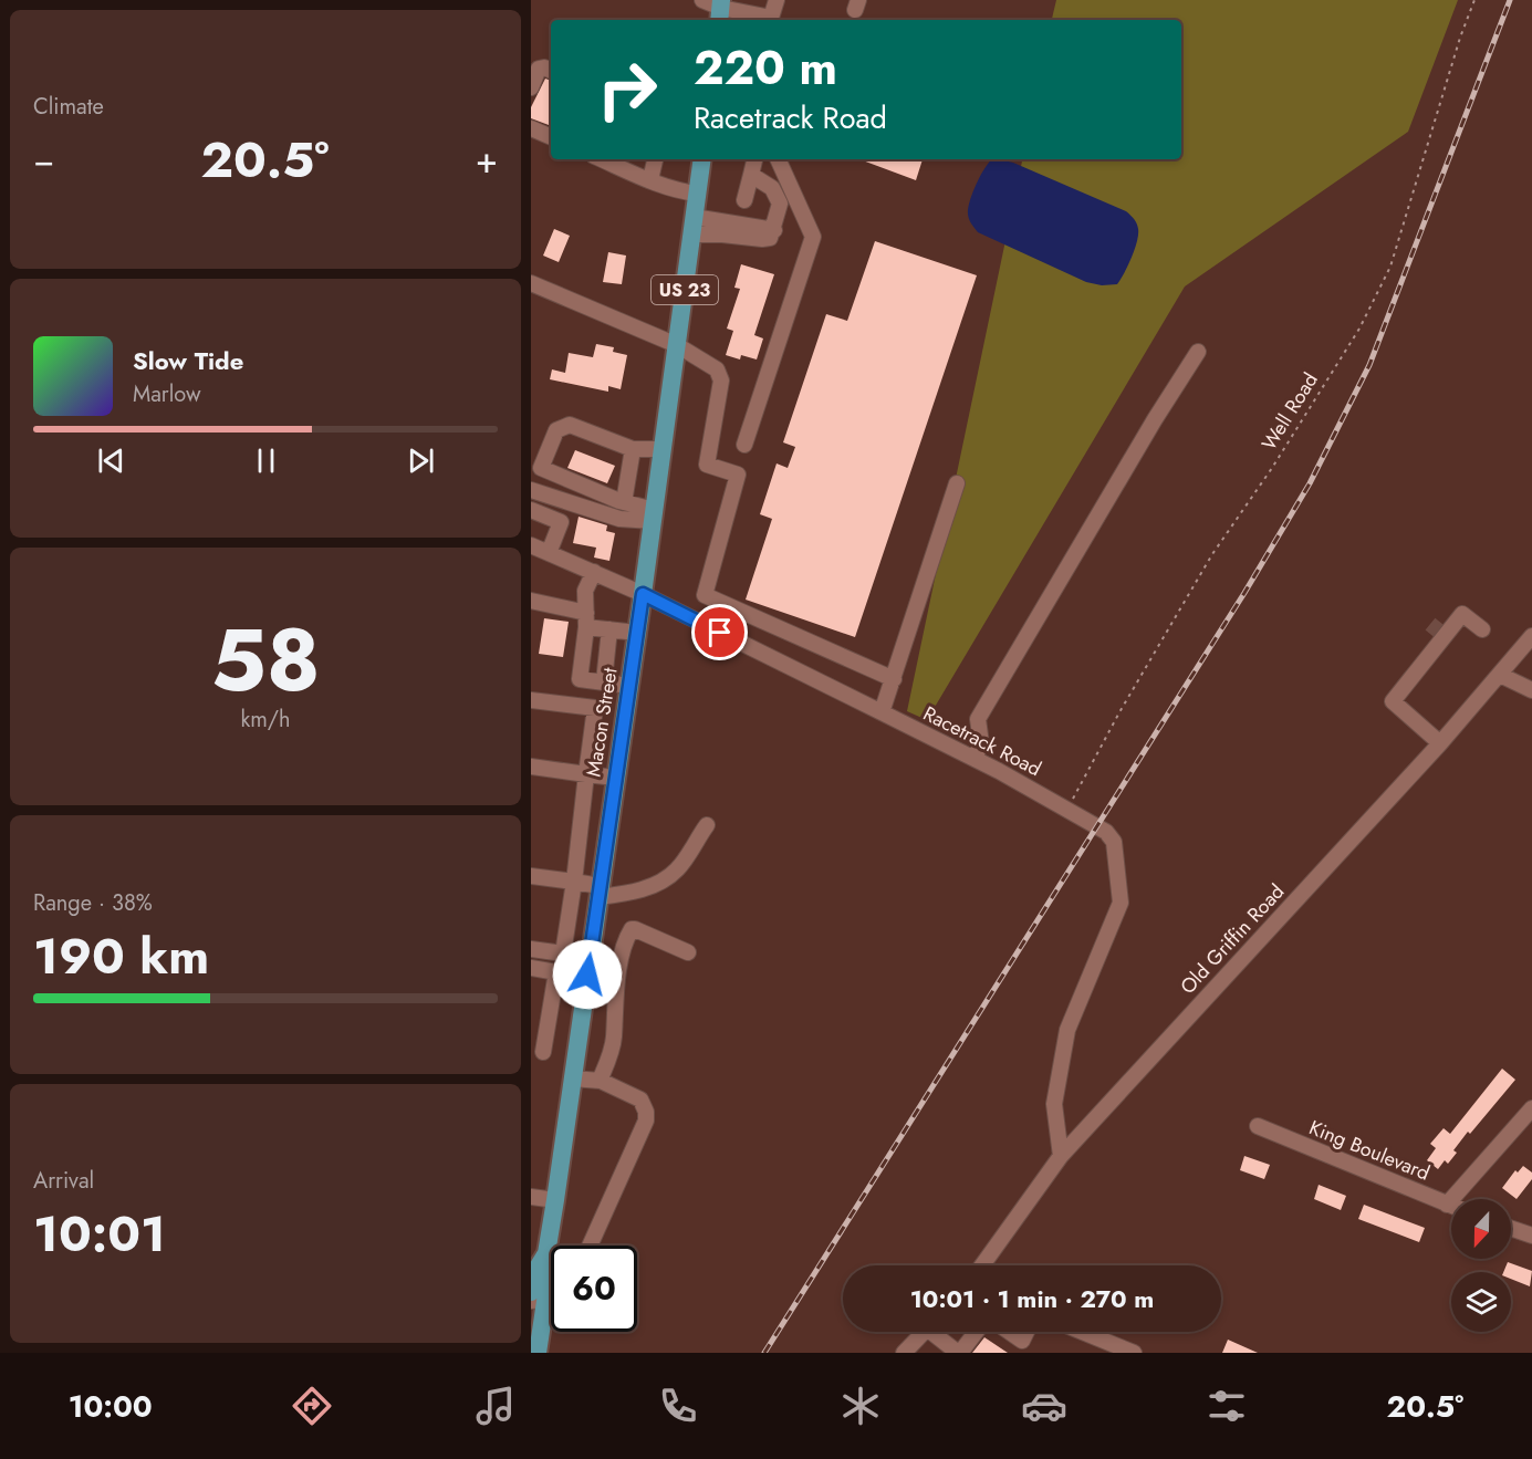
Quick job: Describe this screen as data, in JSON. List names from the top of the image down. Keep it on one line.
{"streets":{"main road":["US 23","Macon Street"],"street":["Racetrack Road","Old Griffin Road","King Boulevard"],"path":["Well Road"]},"crossings":[["US 23","Macon Street"],["Well Road","Racetrack Road"],["Macon Street","Racetrack Road"],["Racetrack Road","Old Griffin Road"]],"north":"bottom","page":{"tile":["Climate",["58","km/h"],["Range · 38%","190 km"],["Arrival","10:01"]],"turn":["220 m","Racetrack Road"],"heat":["−","20.5°","+"],"song":["Slow Tide","Marlow"],"limit":"60","trip":"10:01 · 1 min · 270 m","tabs":["10:00","20.5°"]}}
